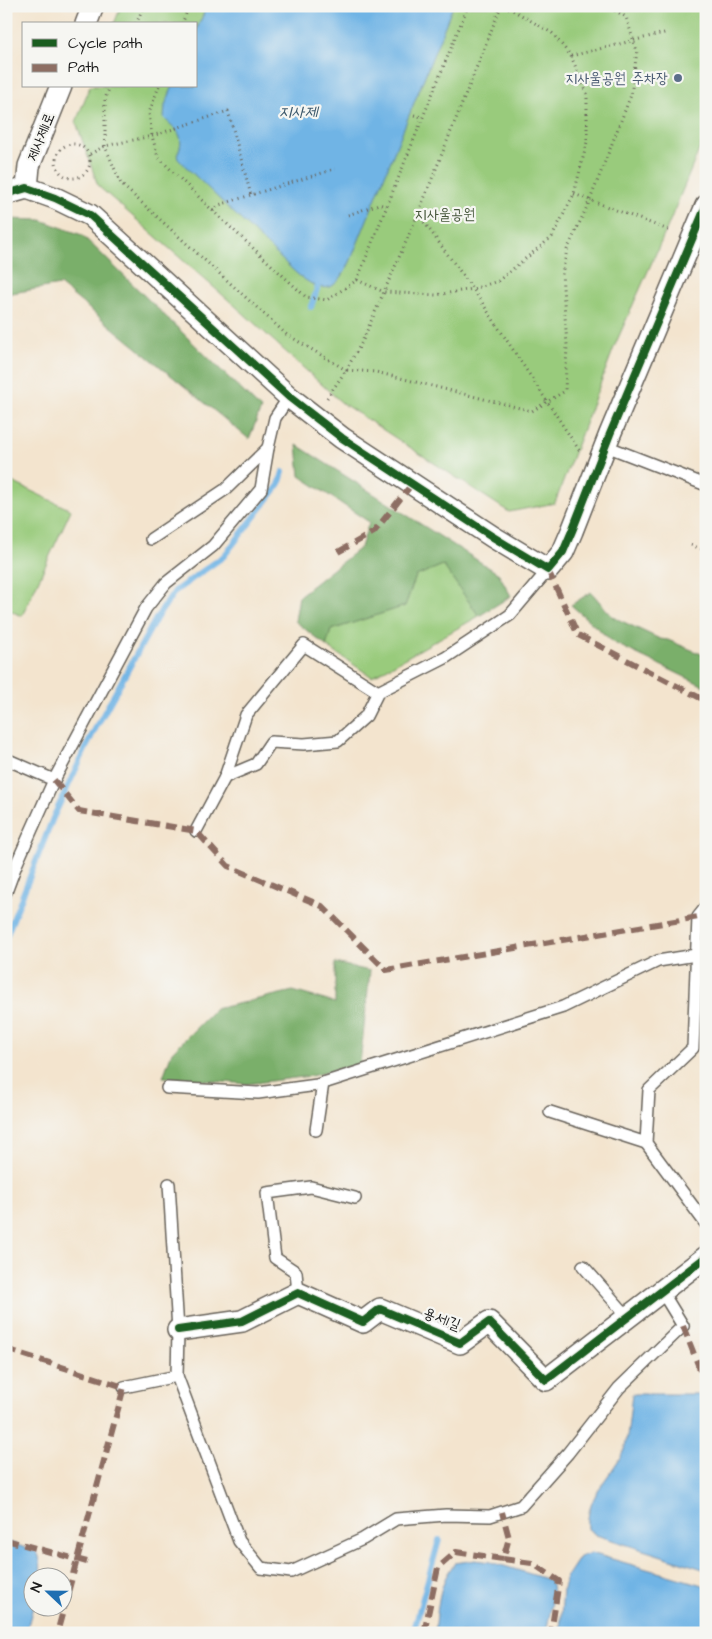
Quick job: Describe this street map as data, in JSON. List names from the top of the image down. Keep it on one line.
{"streets":{"street":["제사제1로","용서1길"]},"water":["지사제"],"parks":["지사울공원"],"places":["지사울공원 주차장"],"legend":["Cycle path","Path"],"north":"left"}
